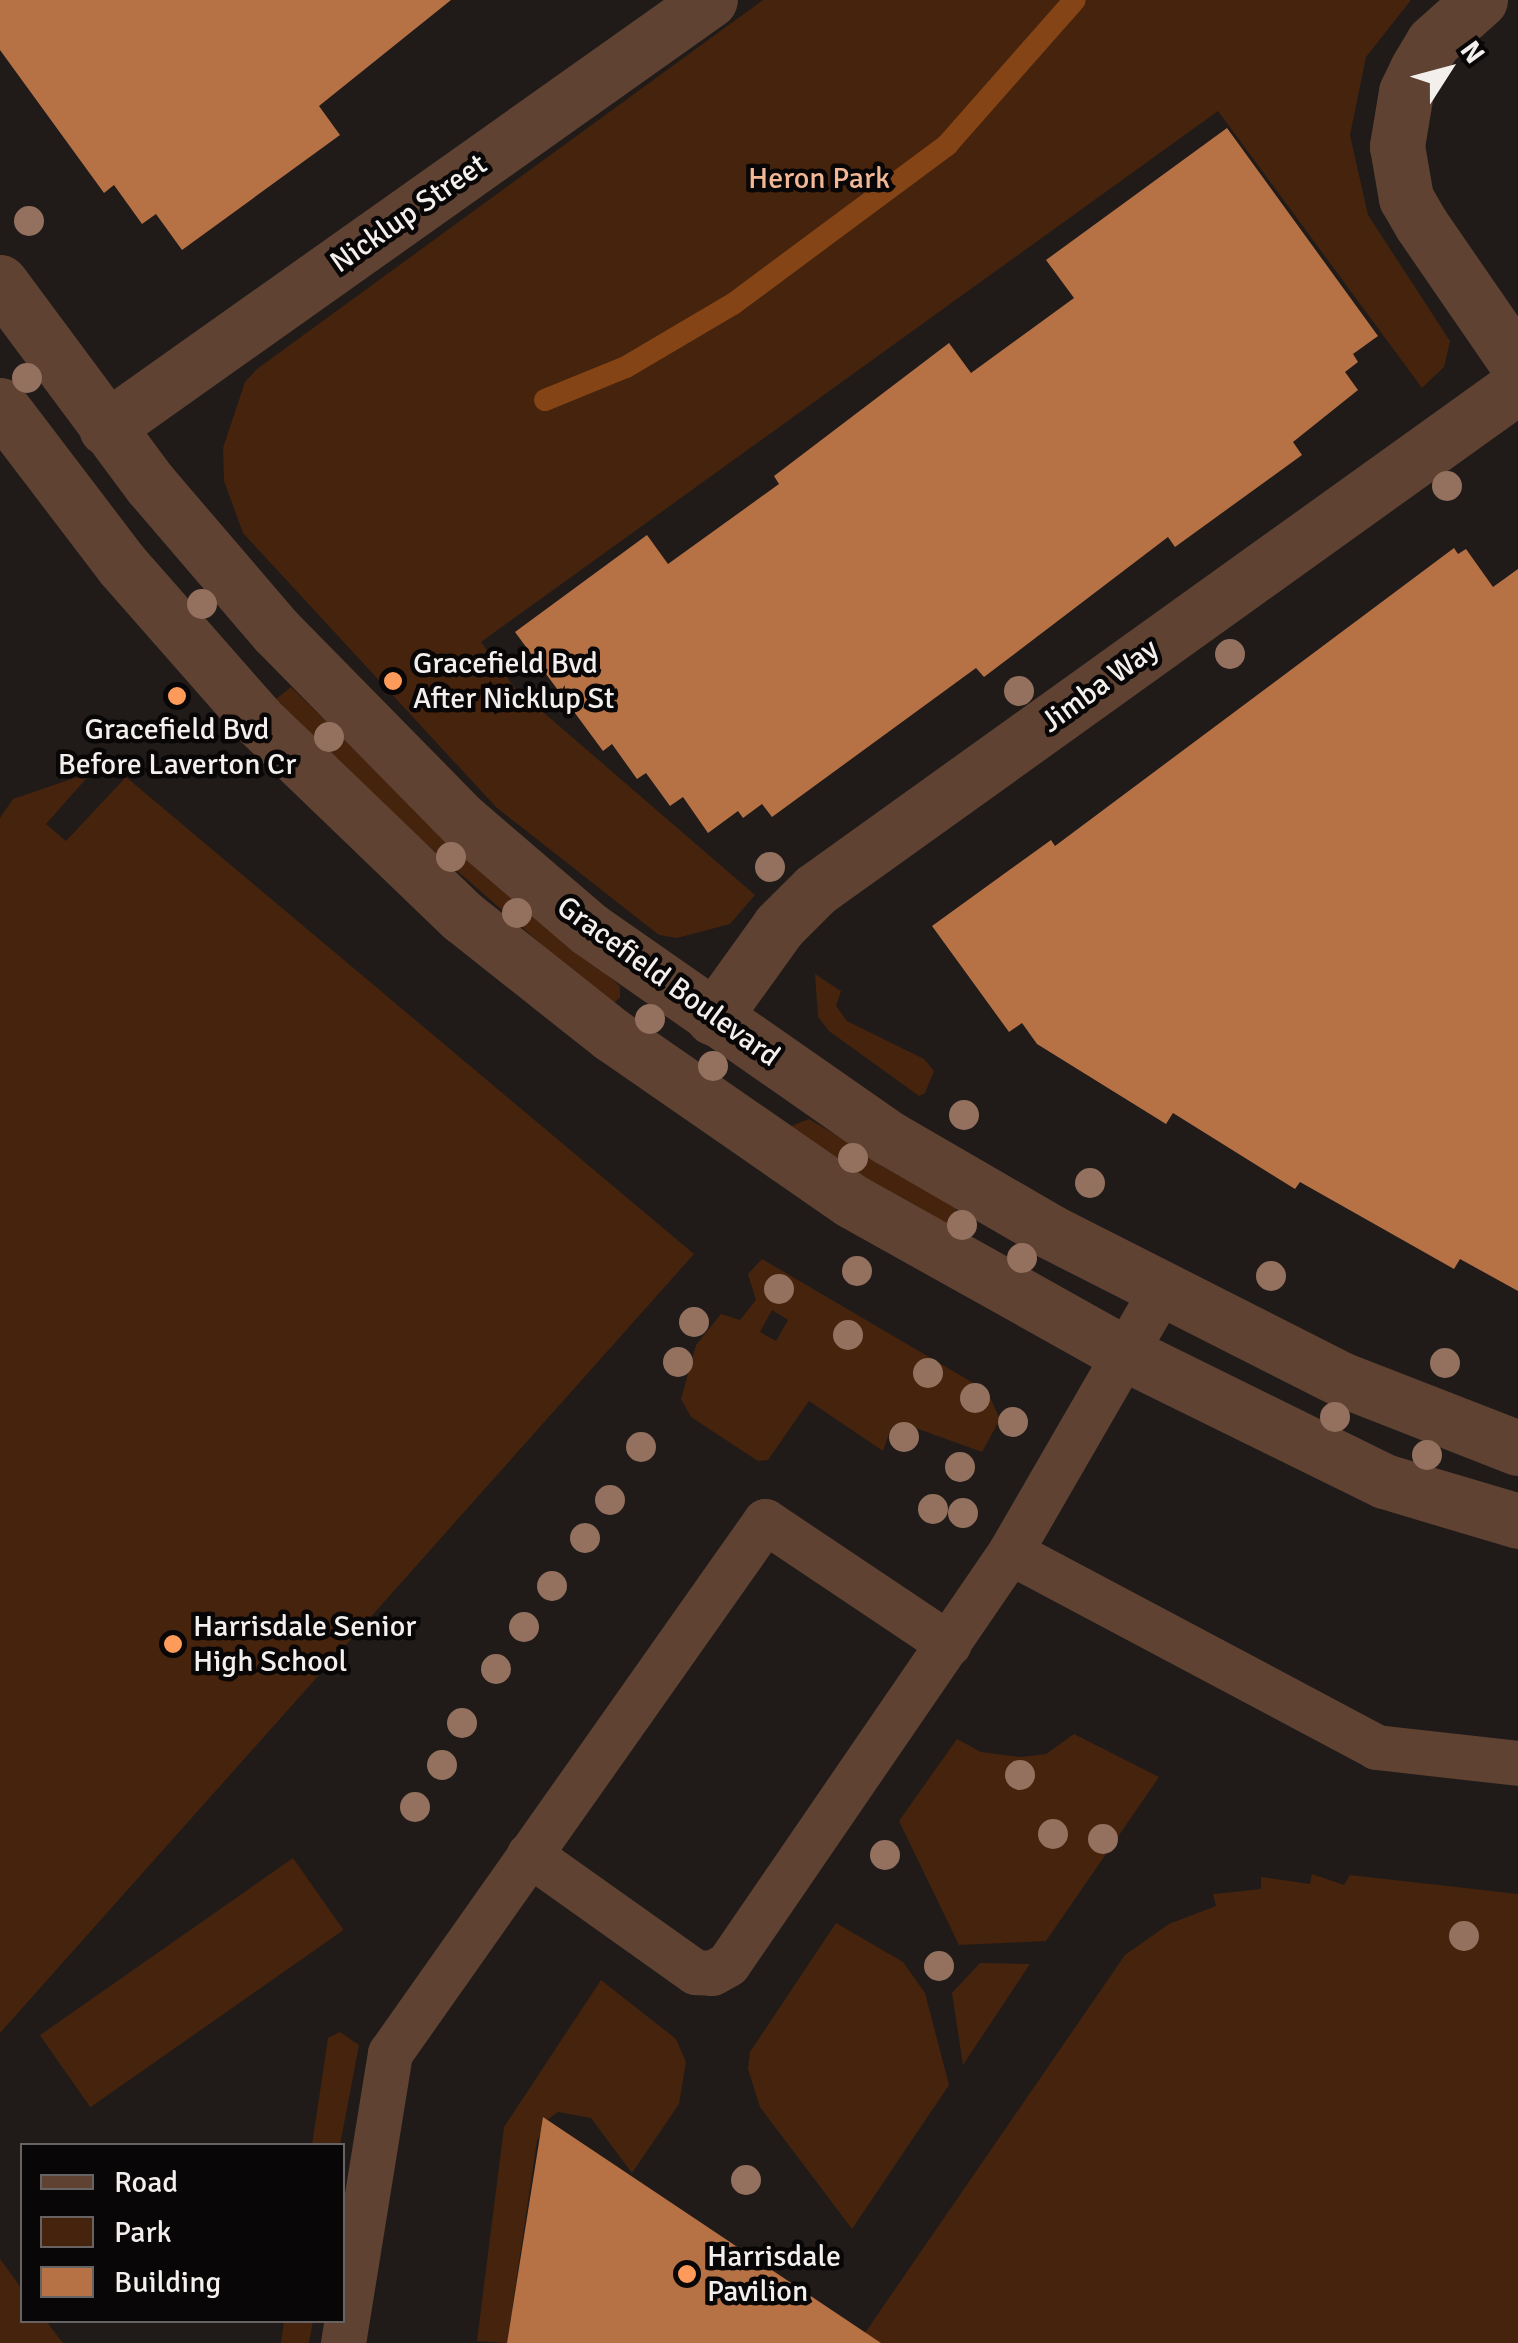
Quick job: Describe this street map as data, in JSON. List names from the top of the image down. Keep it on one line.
{"streets":{"street":["Nicklup Street","Jimba Way","Gracefield Boulevard"]},"crossings":[["Nicklup Street","Gracefield Boulevard"],["Jimba Way","Gracefield Boulevard"]],"parks":["Heron Park"],"places":["Gracefield Bvd After Nicklup St","Gracefield Bvd Before Laverton Cr","Harrisdale Senior High School","Harrisdale Pavilion"],"legend":["Road","Park","Building"],"north":"top right"}
